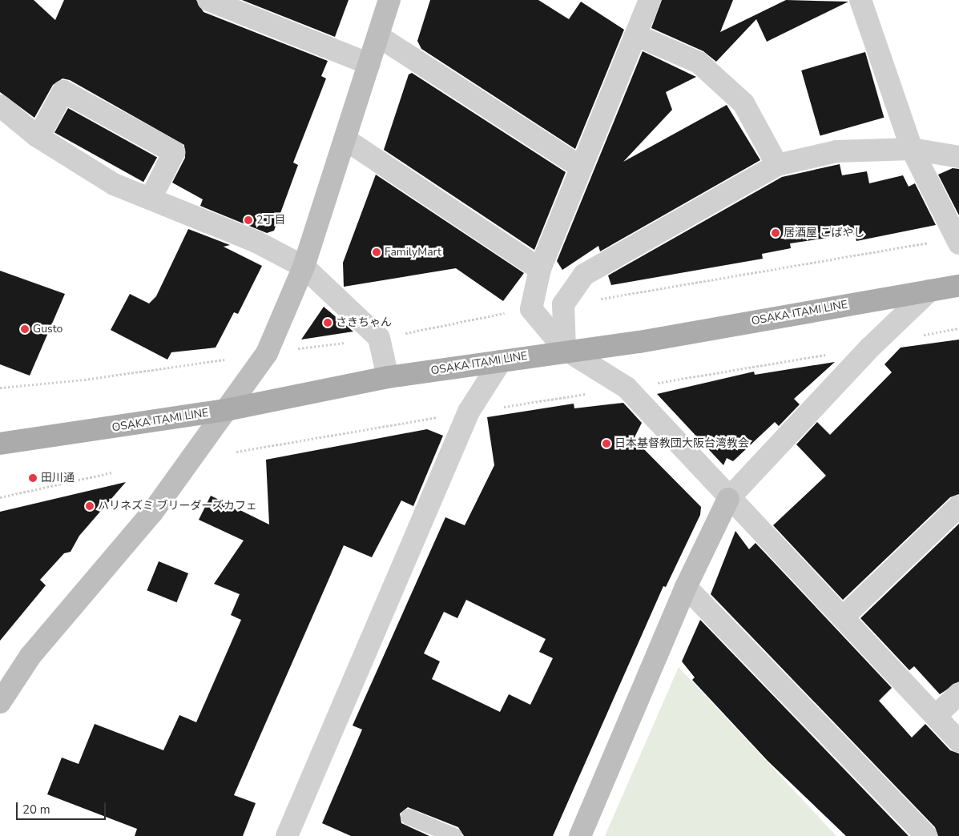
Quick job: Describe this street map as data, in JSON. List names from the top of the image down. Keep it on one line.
{"streets":{"main road":["OSAKA ITAMI LINE"]},"places":["2丁目","居酒屋 こばやし","FamilyMart","さきちゃん","Gusto","日本基督教団大阪台湾教会","田川通","ハリネズミ ブリーダーズカフェ"],"scale_bar":"20 m"}
